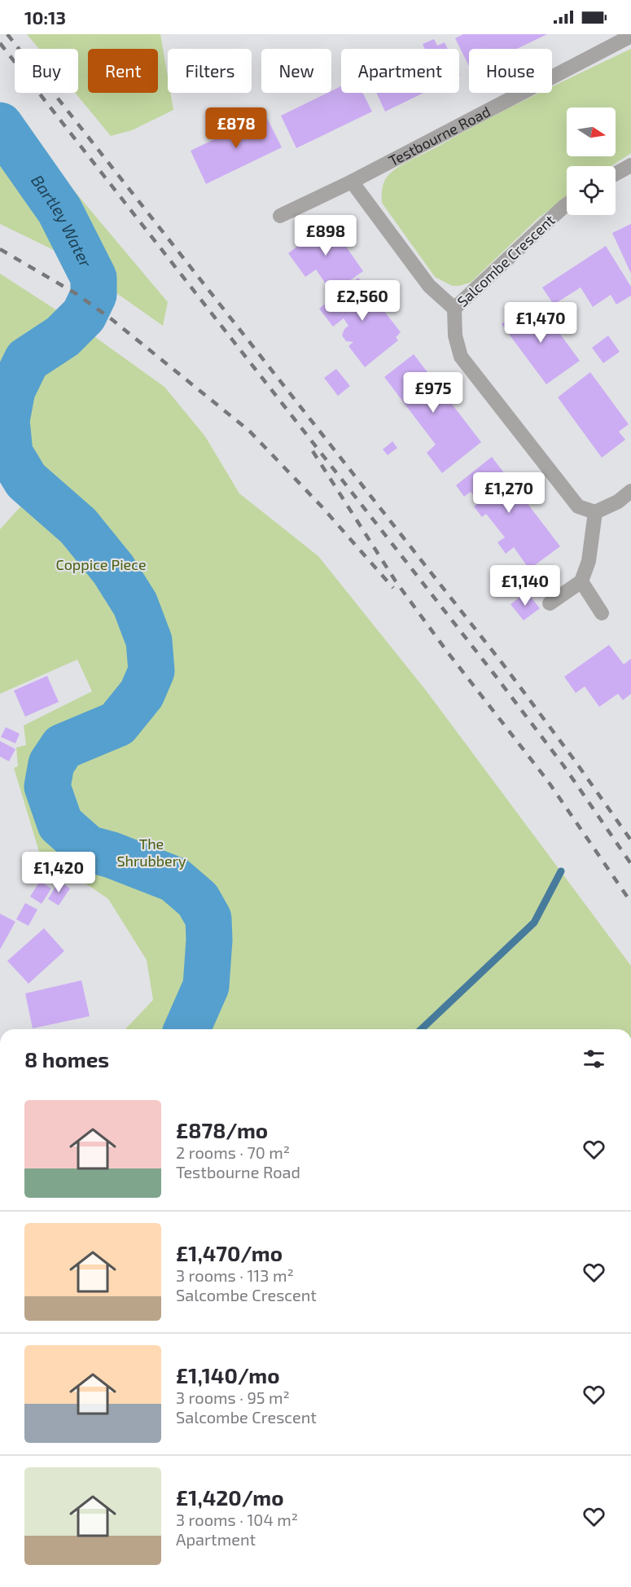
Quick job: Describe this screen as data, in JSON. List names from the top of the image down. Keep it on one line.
{"streets":{"street":["Testbourne Road","Salcombe Crescent"]},"water":["Bartley Water"],"parks":["Coppice Piece","The Shrubbery"],"north":"right","page":{"status":"10:13","chip":["Buy","Rent","Filters","New","Apartment","House"],"price":["£878","£898","£2,560","£1,470","£975","£1,270","£1,140","£1,420"],"heading":"8 homes","list":[{"name":"£878/mo","note":"2 rooms · 70 m² · Testbourne Road"},{"name":"£1,470/mo","note":"3 rooms · 113 m² · Salcombe Crescent"},{"name":"£1,140/mo","note":"3 rooms · 95 m² · Salcombe Crescent"},{"name":"£1,420/mo","note":"3 rooms · 104 m² · Apartment"}]}}
